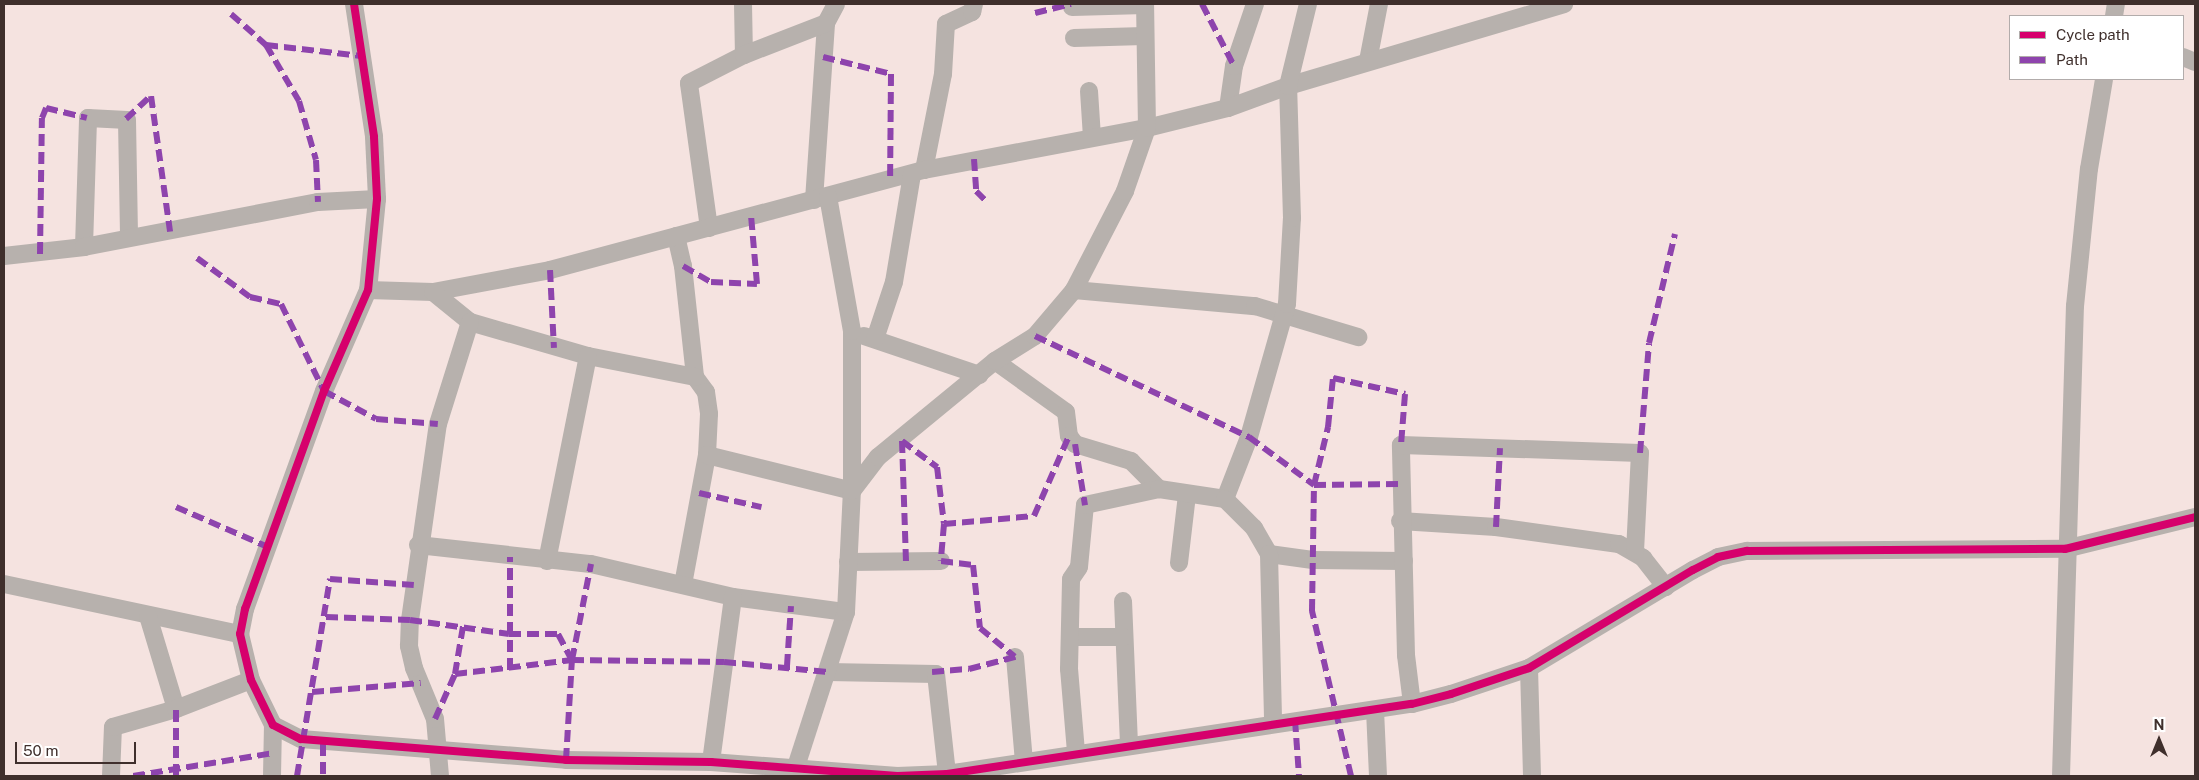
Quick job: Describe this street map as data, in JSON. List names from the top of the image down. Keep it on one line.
{"legend":["Cycle path","Path"],"scale_bar":"50 m","north":"top"}
